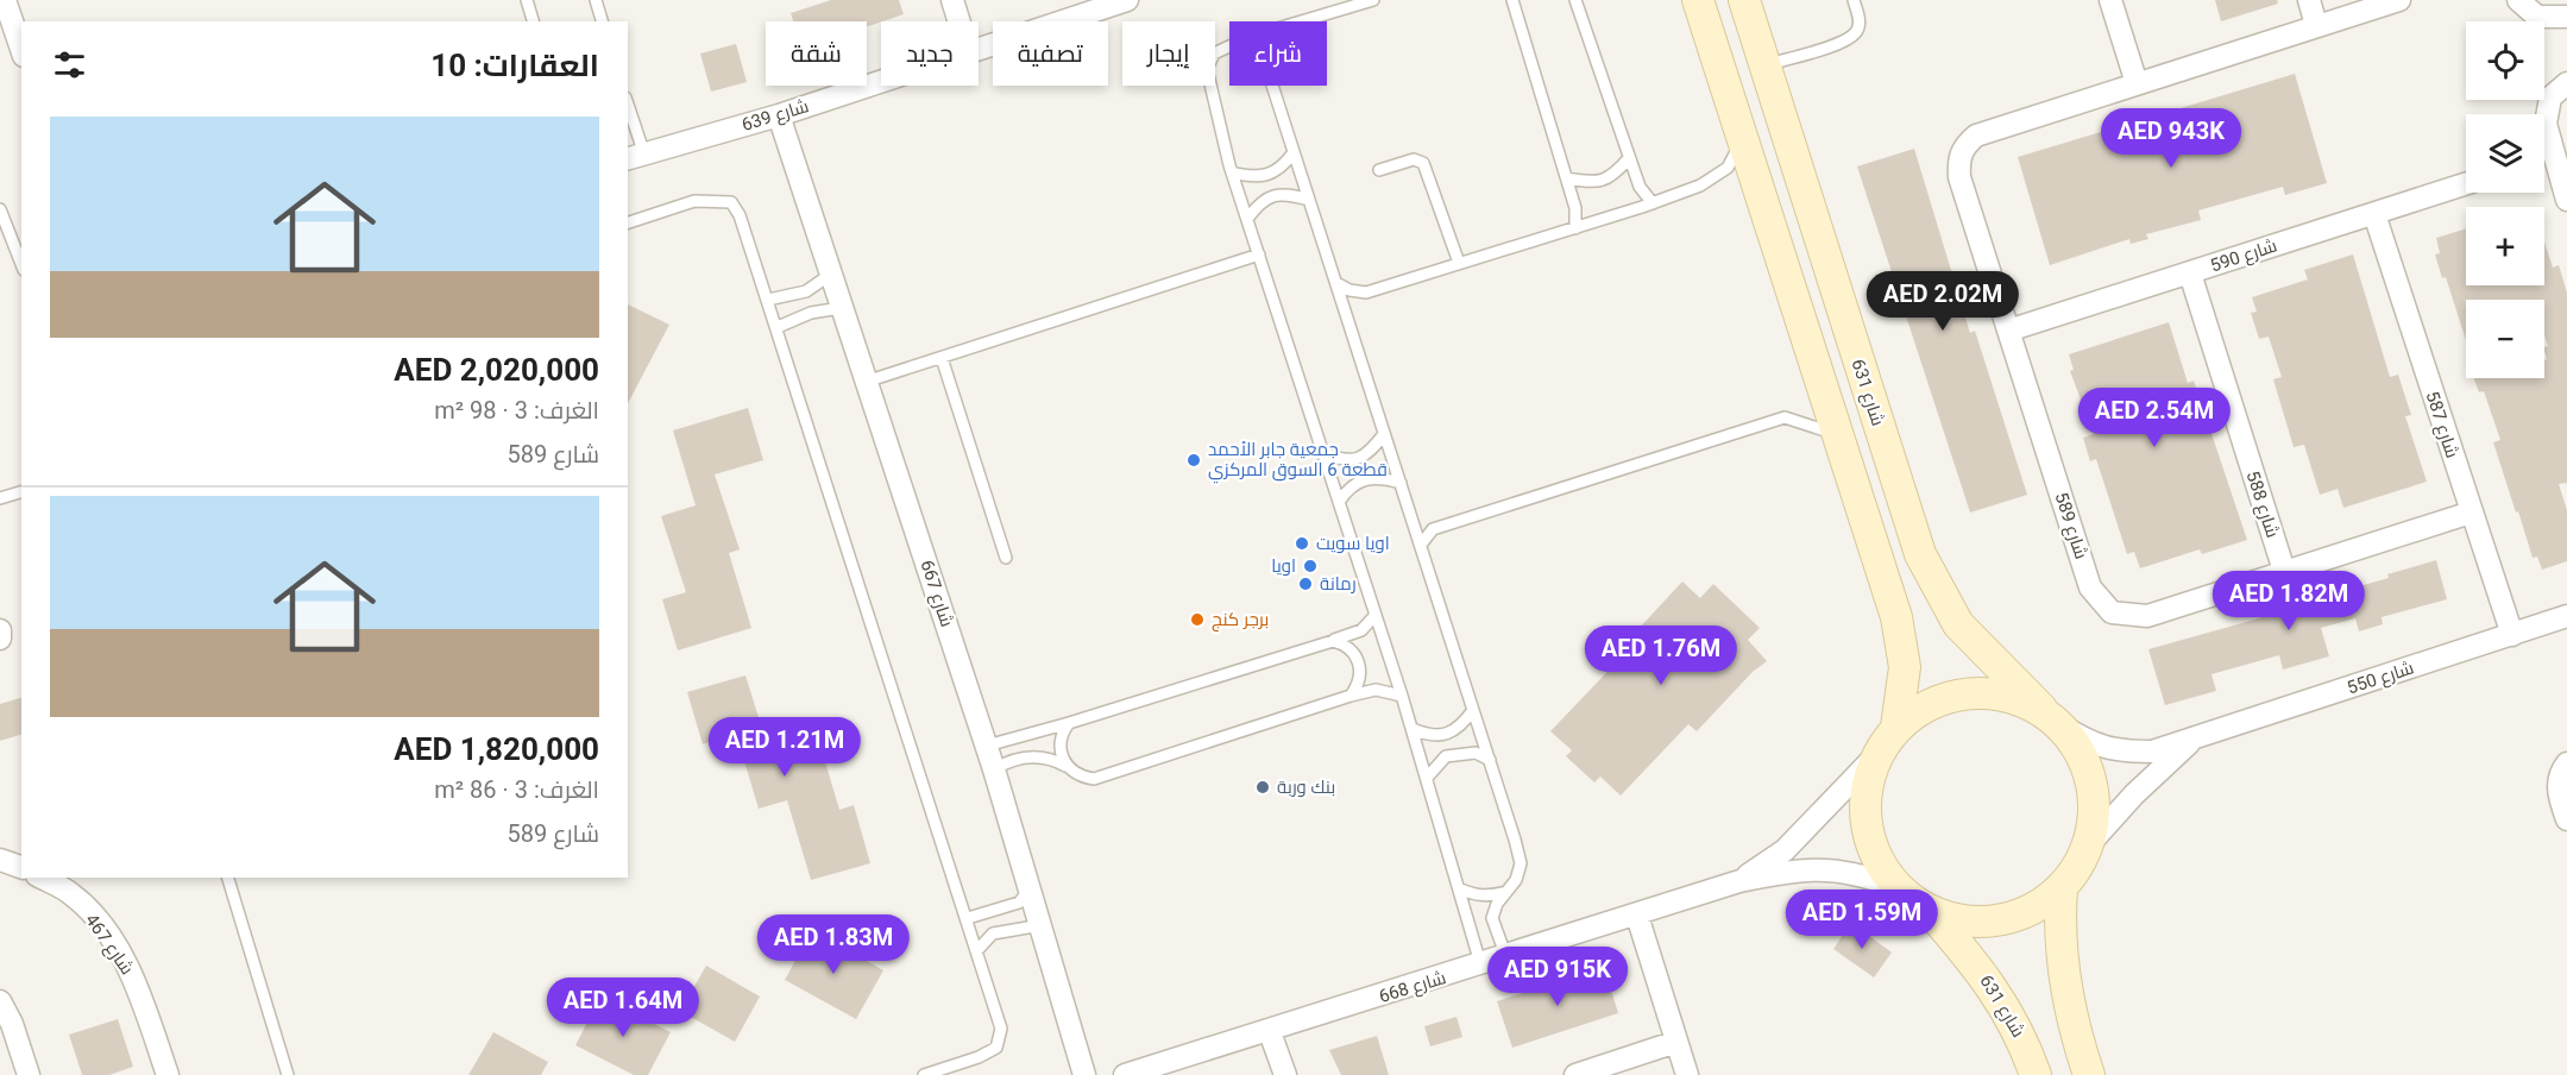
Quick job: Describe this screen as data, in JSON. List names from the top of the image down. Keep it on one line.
{"streets":{"main road":["شارع 631"],"street":["شارع 639","شارع 590","شارع 587","شارع 588","شارع 589","شارع 667","شارع 550","شارع 467","شارع 668"]},"crossings":[["شارع 639","شارع 667"],["شارع 590","شارع 587"],["شارع 590","شارع 588"],["شارع 590","شارع 589"],["شارع 631","شارع 550"],["شارع 631","شارع 668"],["شارع 587","شارع 589"],["شارع 587","شارع 550"],["شارع 588","شارع 589"],["شارع 550","شارع 668"]],"places":["جمعية جابر الأحمد قطعة 6 السوق المركزي","اويا سويت","اويا","رمانة","برجر كنج","بنك وربة"],"page":{"map_buttons":["+","−"],"chip":["شراء","إيجار","تصفية","جديد","شقة"],"heading":"العقارات: 10","list":[{"name":"AED 2,020,000","note":"الغرف: 3 · 98 m² · شارع 589"},{"name":"AED 1,820,000","note":"الغرف: 3 · 86 m² · شارع 589"}],"price":["AED 943K","AED 2.02M","AED 2.54M","AED 1.82M","AED 1.76M","AED 1.21M","AED 1.59M","AED 1.83M","AED 915K","AED 1.64M"]}}
